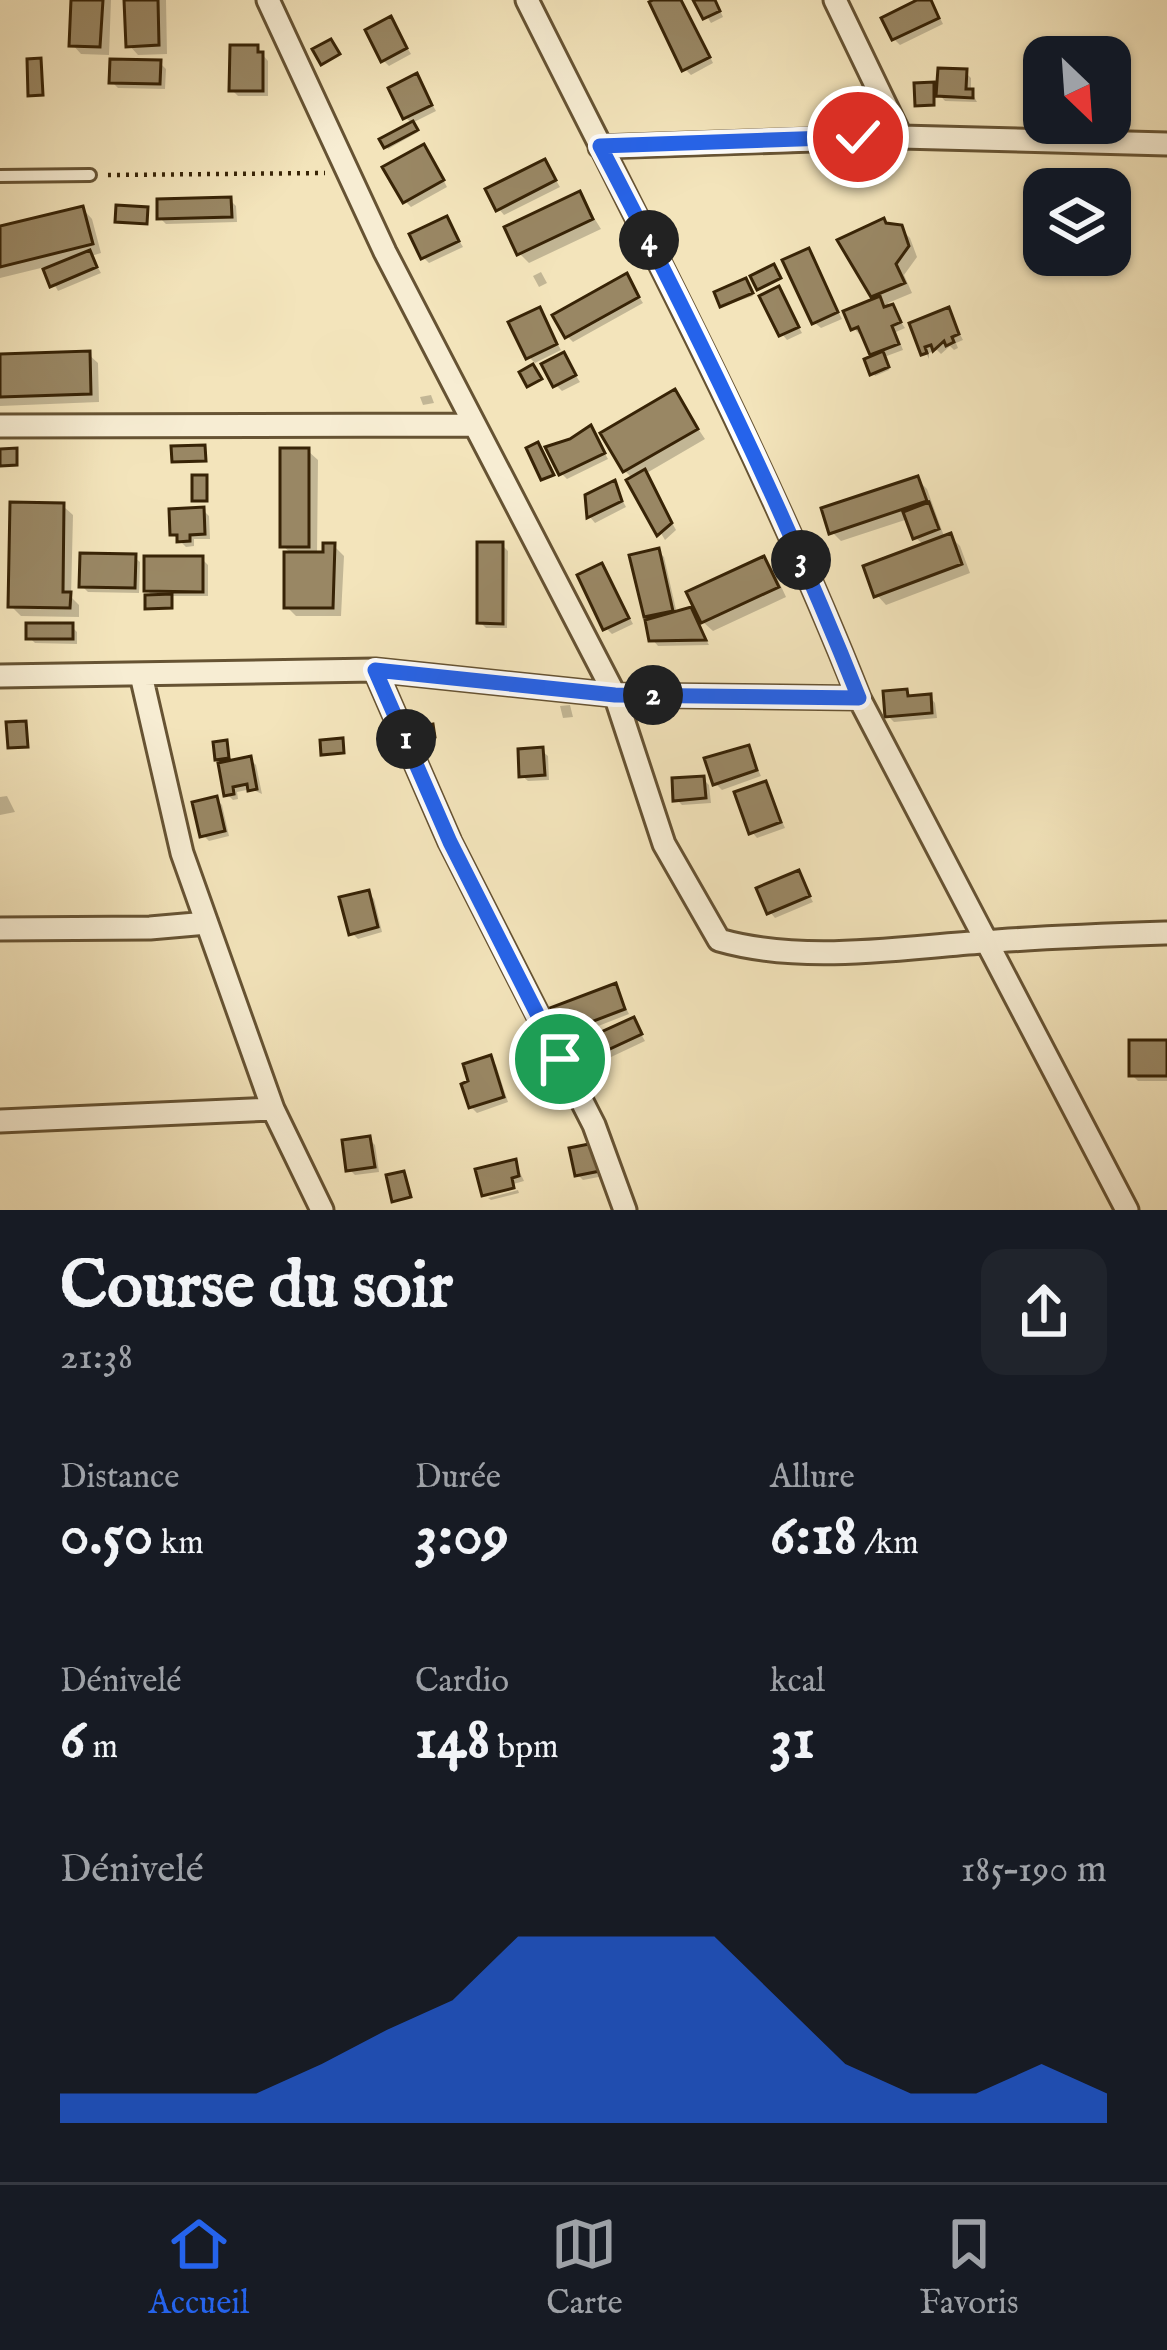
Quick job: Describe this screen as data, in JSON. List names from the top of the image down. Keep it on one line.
{"north":"bottom right","page":{"pins":["4","3","2","1"],"heading":["Course du soir","21:38"],"stats":[["Distance","0.50 km"],["Durée","3:09"],["Allure","6:18 /km"],["Dénivelé","6 m"],["Cardio","148 bpm"],["kcal","31"]],"chart":["Dénivelé","185–190 m"],"tabs":["Accueil","Carte","Favoris"]}}
